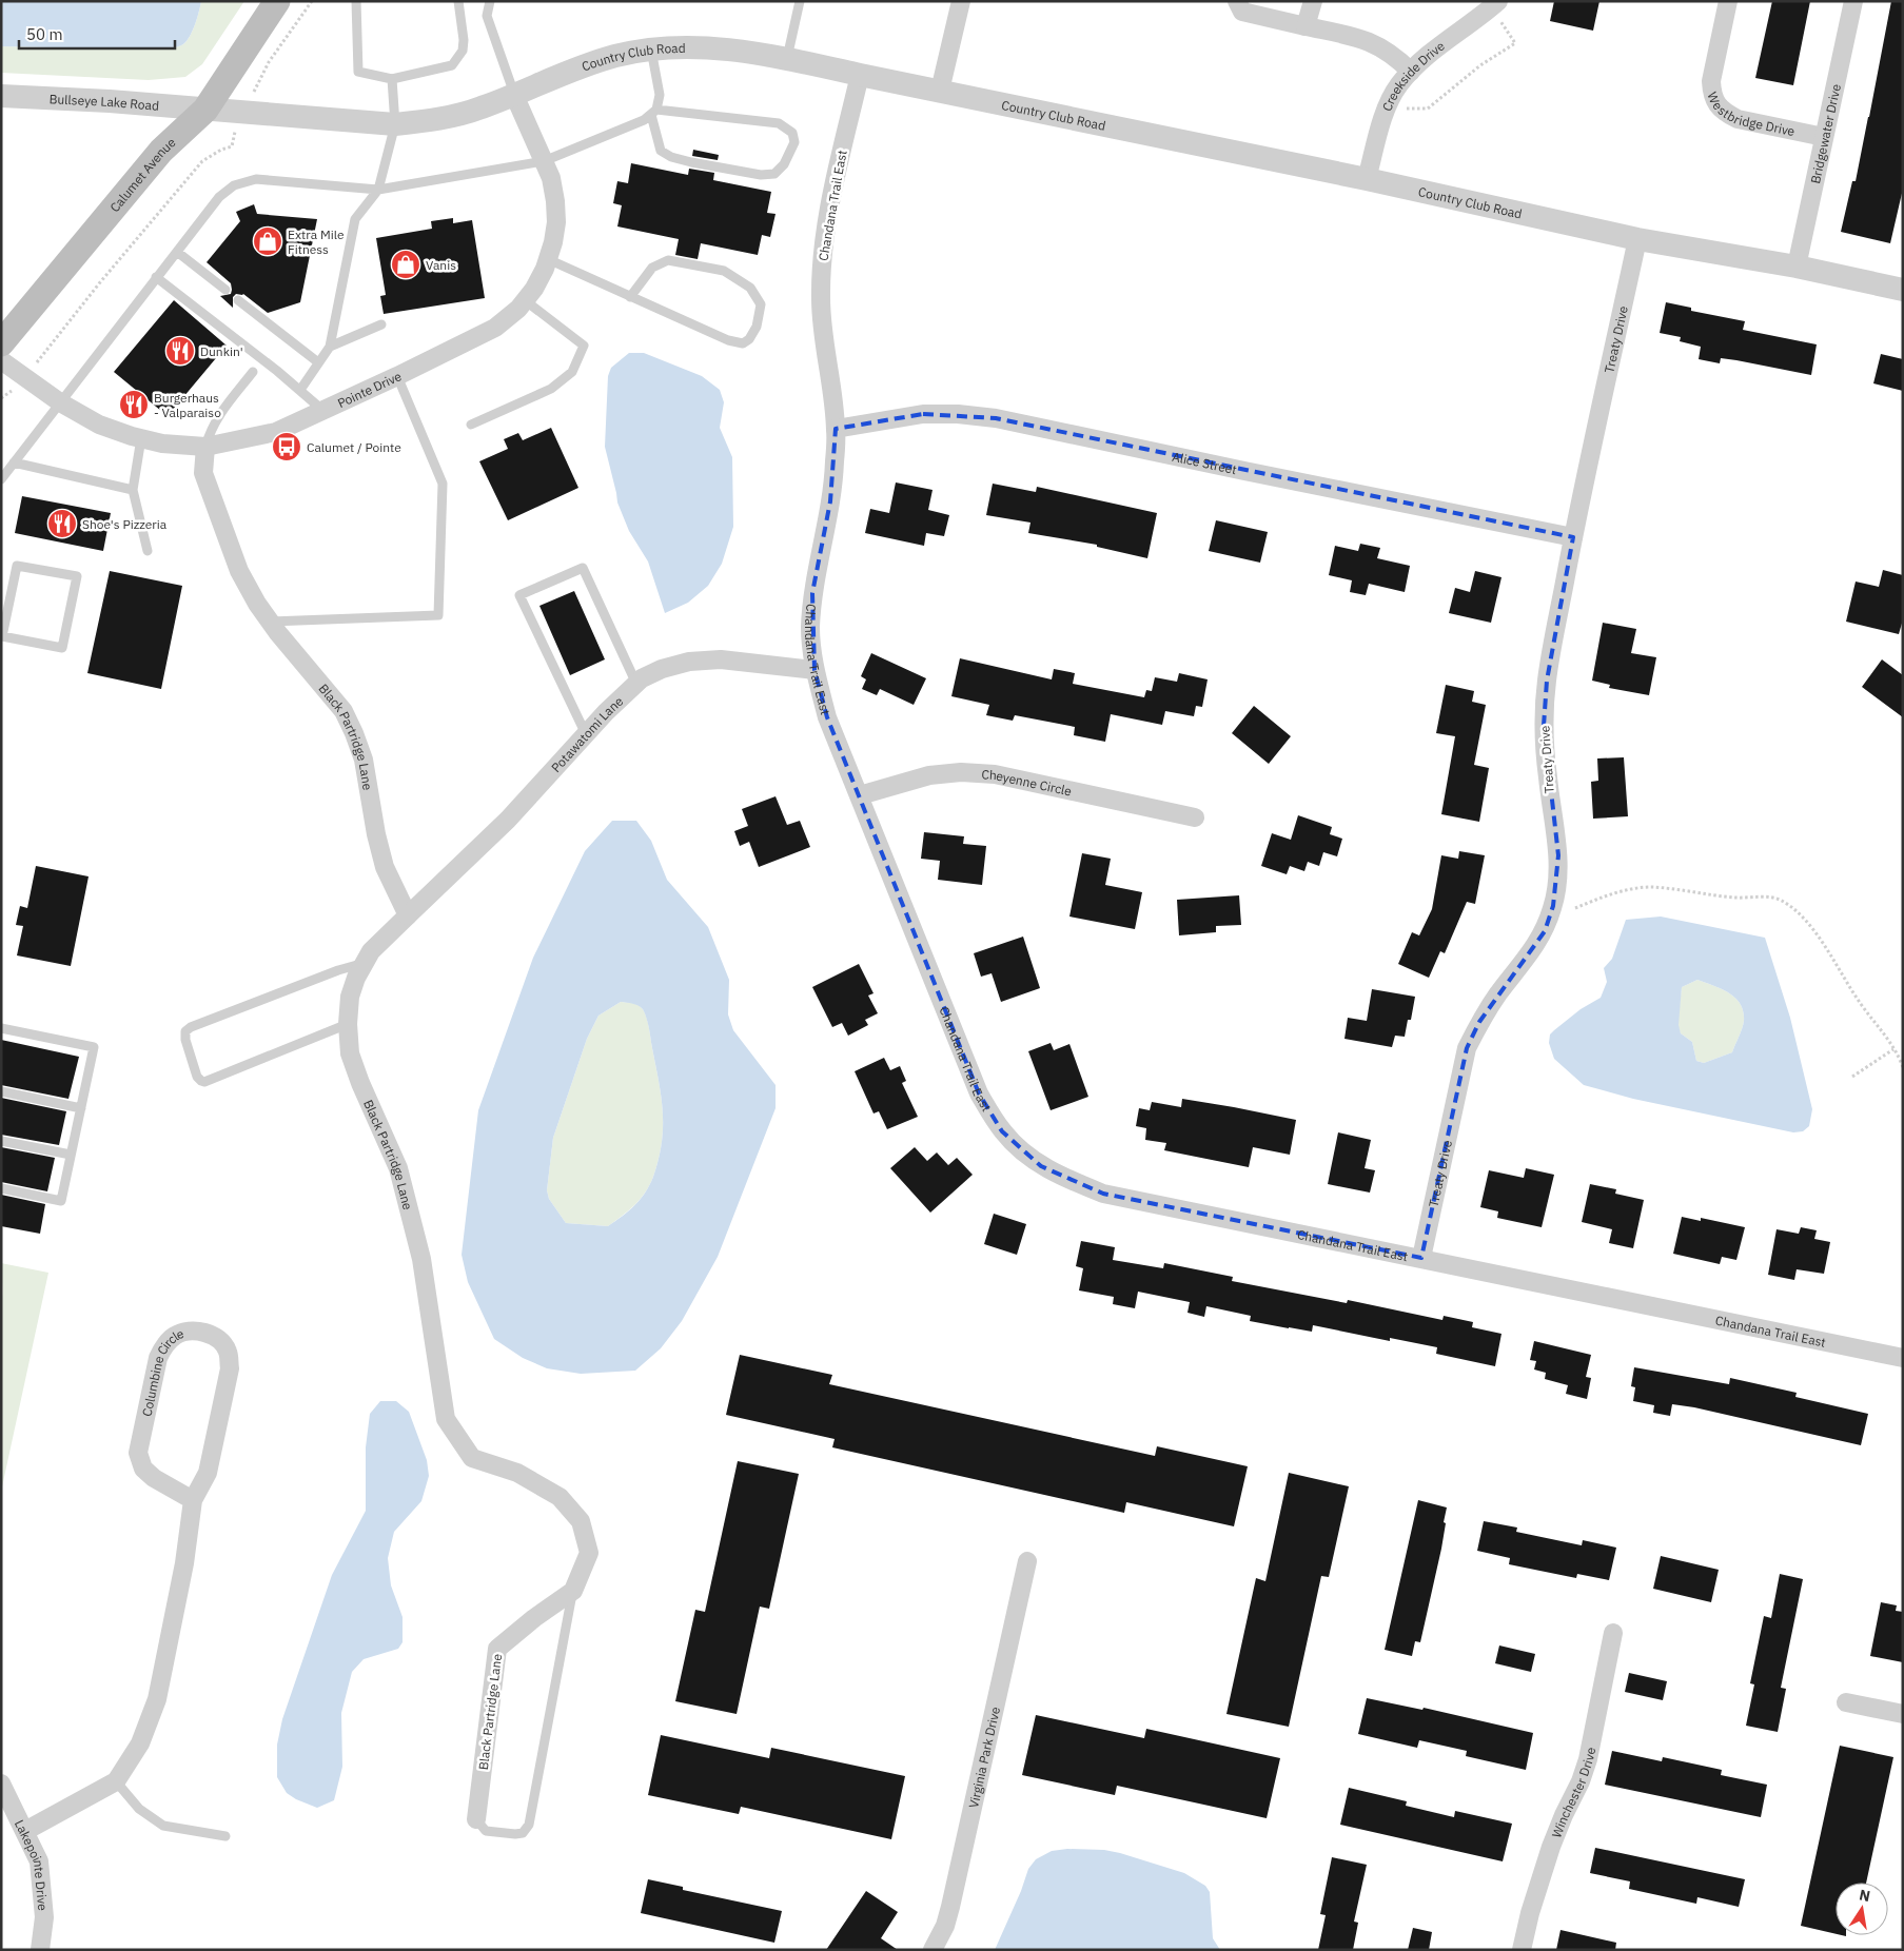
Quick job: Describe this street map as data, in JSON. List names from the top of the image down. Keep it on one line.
{"streets":{"main road":["Calumet Avenue"],"street":["Country Club Road","Creekside Drive","Bullseye Lake Road","Westbridge Drive","Bridgewater Drive","Chandana Trail East","Treaty Drive","Pointe Drive","Alice Street","Potawatomi Lane","Black Partridge Lane","Cheyenne Circle","Columbine Circle","Virginia Park Drive","Winchester Drive","Lakepointe Drive"]},"crossings":[["Country Club Road","Creekside Drive"],["Country Club Road","Bullseye Lake Road"],["Country Club Road","Bridgewater Drive"],["Country Club Road","Calumet Avenue"],["Country Club Road","Chandana Trail East"],["Country Club Road","Treaty Drive"],["Country Club Road","Pointe Drive"],["Bullseye Lake Road","Calumet Avenue"],["Westbridge Drive","Bridgewater Drive"],["Chandana Trail East","Treaty Drive"],["Chandana Trail East","Alice Street"],["Chandana Trail East","Potawatomi Lane"],["Chandana Trail East","Cheyenne Circle"],["Treaty Drive","Alice Street"],["Pointe Drive","Black Partridge Lane"],["Potawatomi Lane","Black Partridge Lane"],["Columbine Circle","Lakepointe Drive"]],"places":{"shop":["Extra Mile Fitness","Vanis"],"restaurant":["Dunkin'","Burgerhaus - Valparaiso","Shoe's Pizzeria"],"bus stop":["Calumet / Pointe"]},"scale_bar":"50 m","north":"top"}
